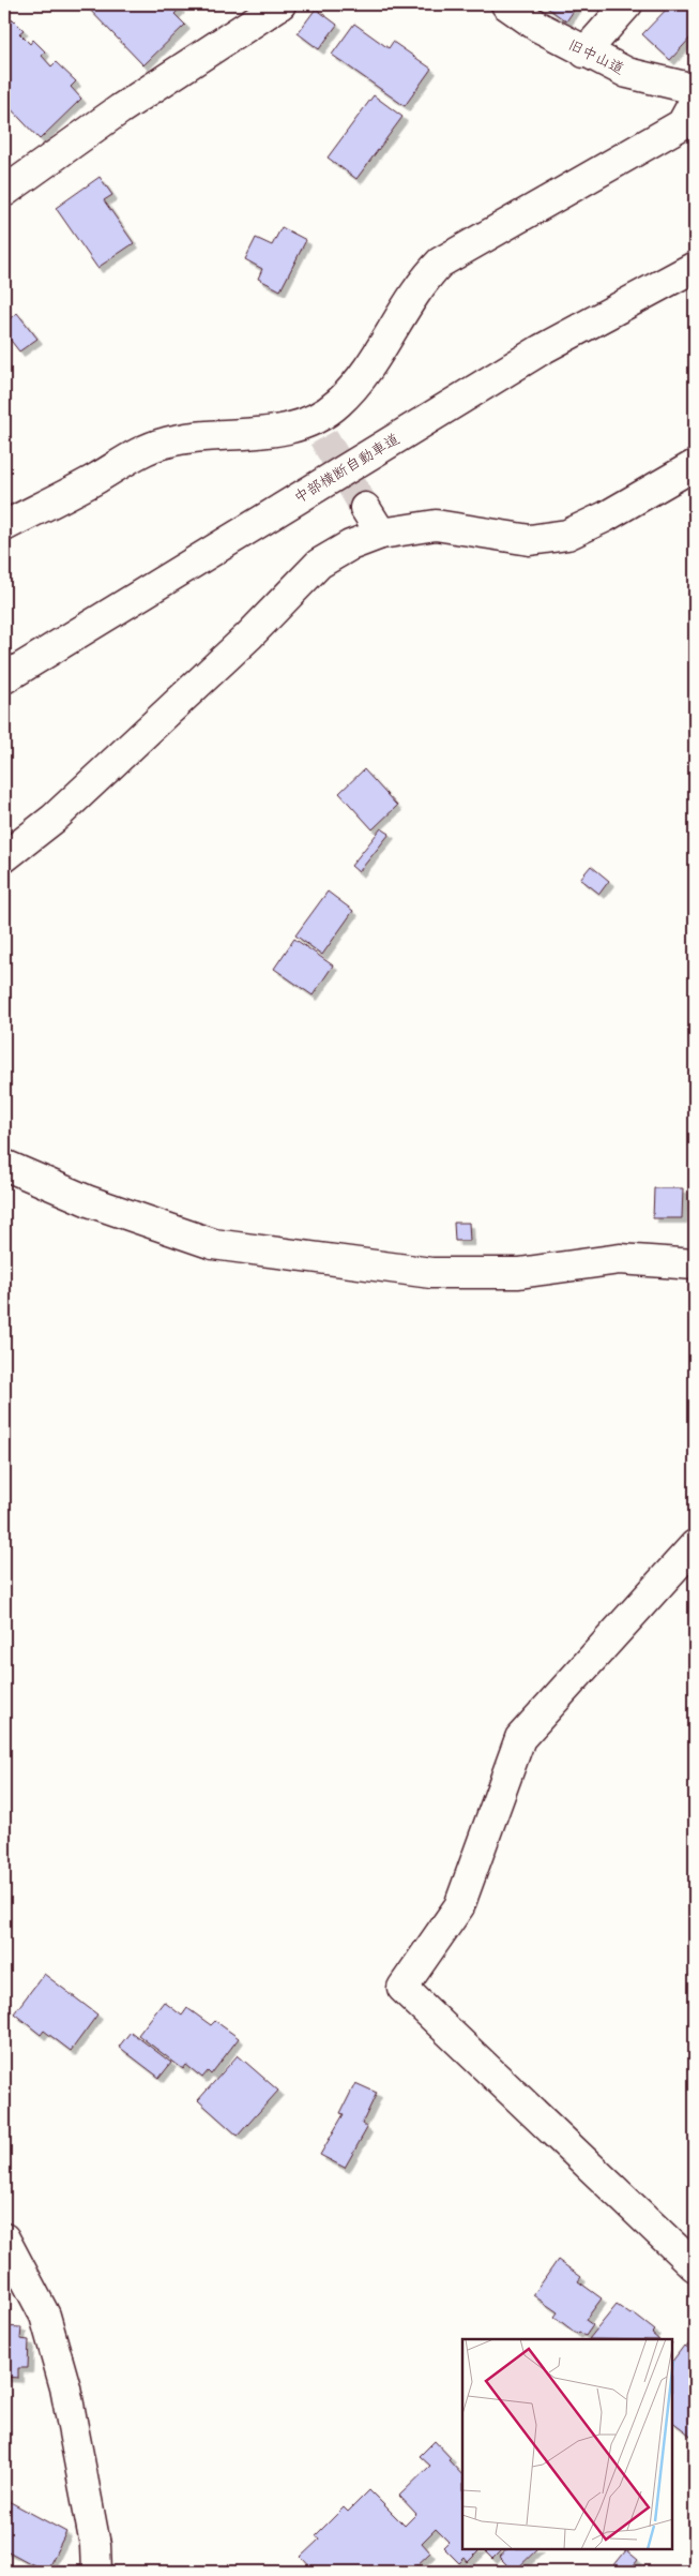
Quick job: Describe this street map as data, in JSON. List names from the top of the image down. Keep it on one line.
{"streets":{"main road":["旧中山道","中部横断自動車道"]}}
